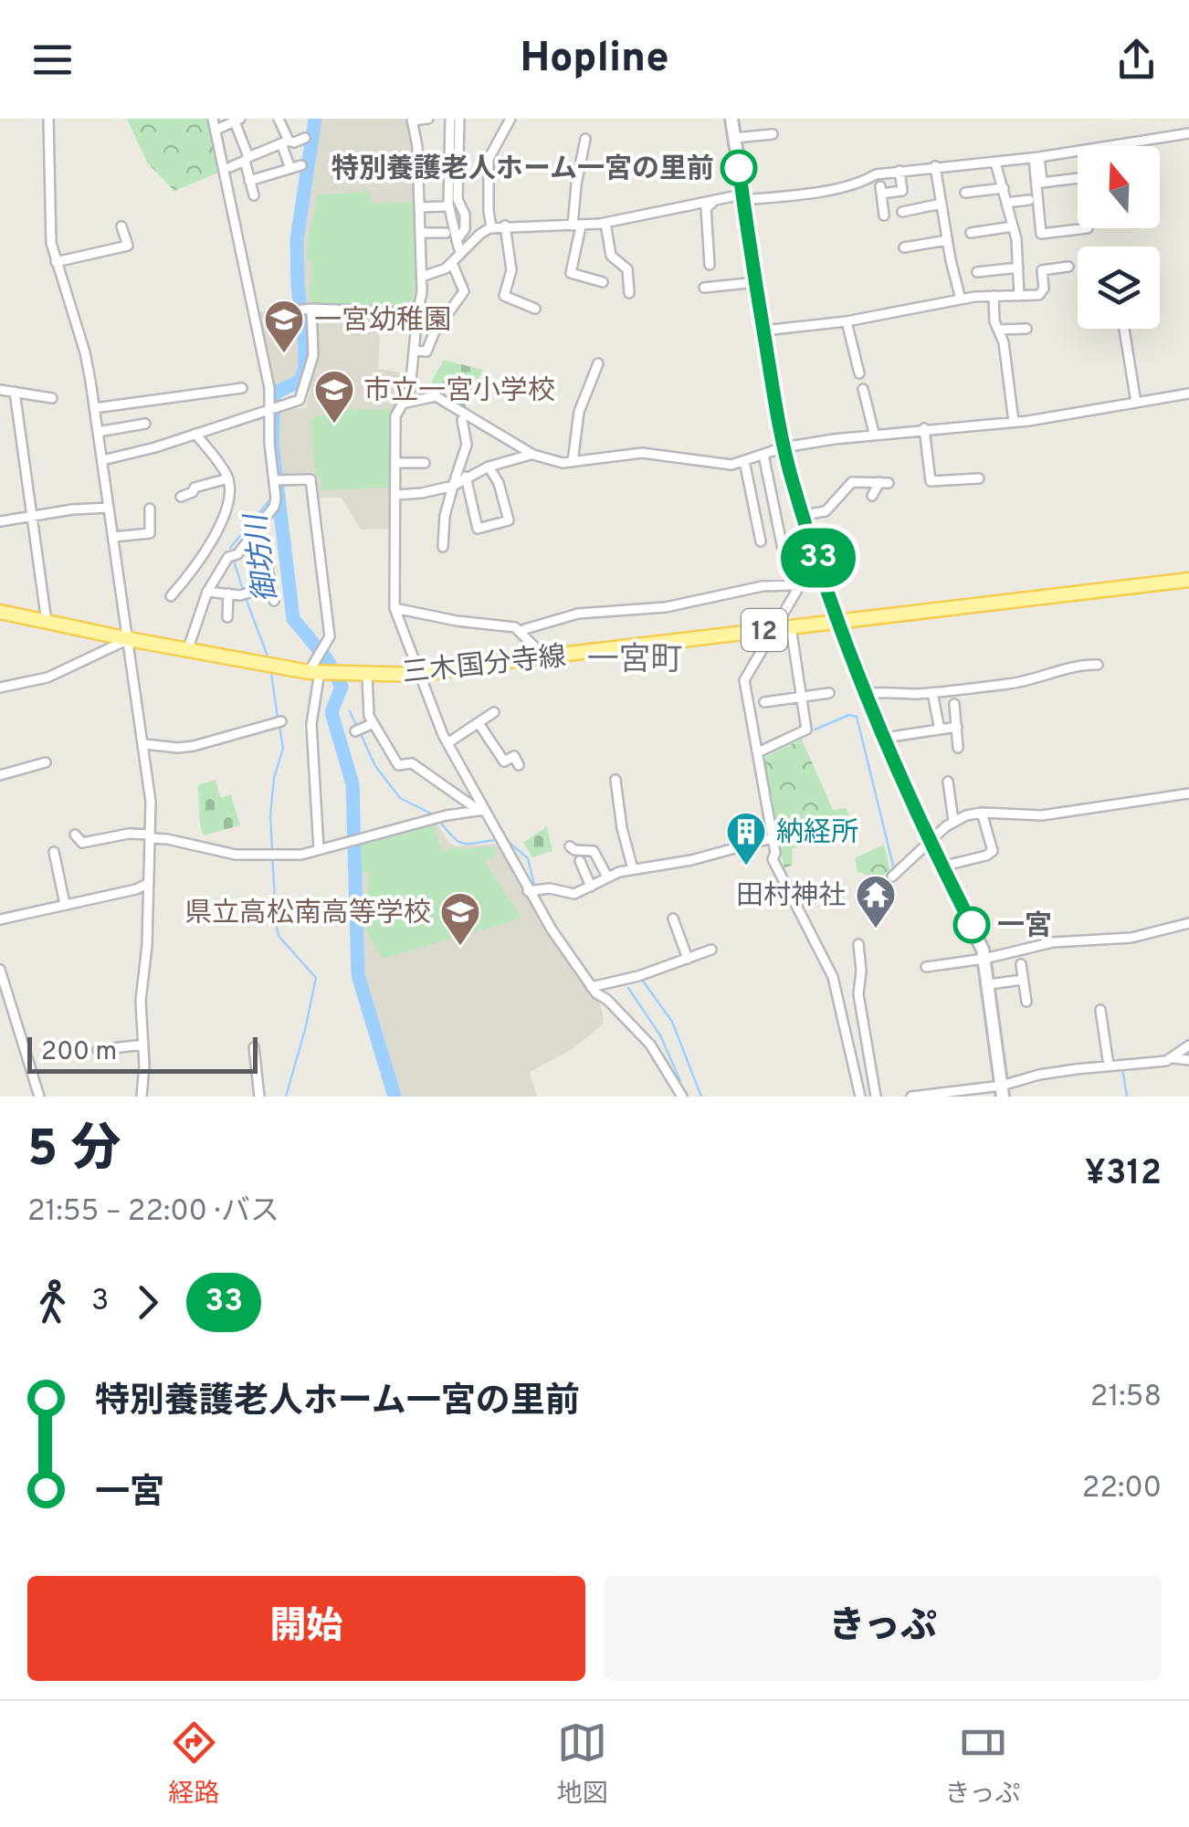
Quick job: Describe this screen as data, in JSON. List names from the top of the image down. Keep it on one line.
{"streets":{"main road":["12","三木国分寺線"]},"districts":["一宮町"],"water":["御坊川"],"places":{"other":["特別養護老人ホーム一宮の里前","一宮"],"school or university":["一宮幼稚園","市立一宮小学校","県立高松南高等学校"],"building":["納経所"],"temple":["田村神社"]},"lines":["bus line 33"],"scale_bar":"200 m","north":"top","page":{"header":"Hopline","on_map":"33","scale":"200 m","heading":["5 分","21:55 – 22:00 · バス","¥312"],"legs":["3","33"],"list":[{"name":"特別養護老人ホーム一宮の里前","value":"21:58"},{"name":"一宮","value":"22:00"}],"buttons":["開始","きっぷ"],"tabs":["経路","地図","きっぷ"]}}
